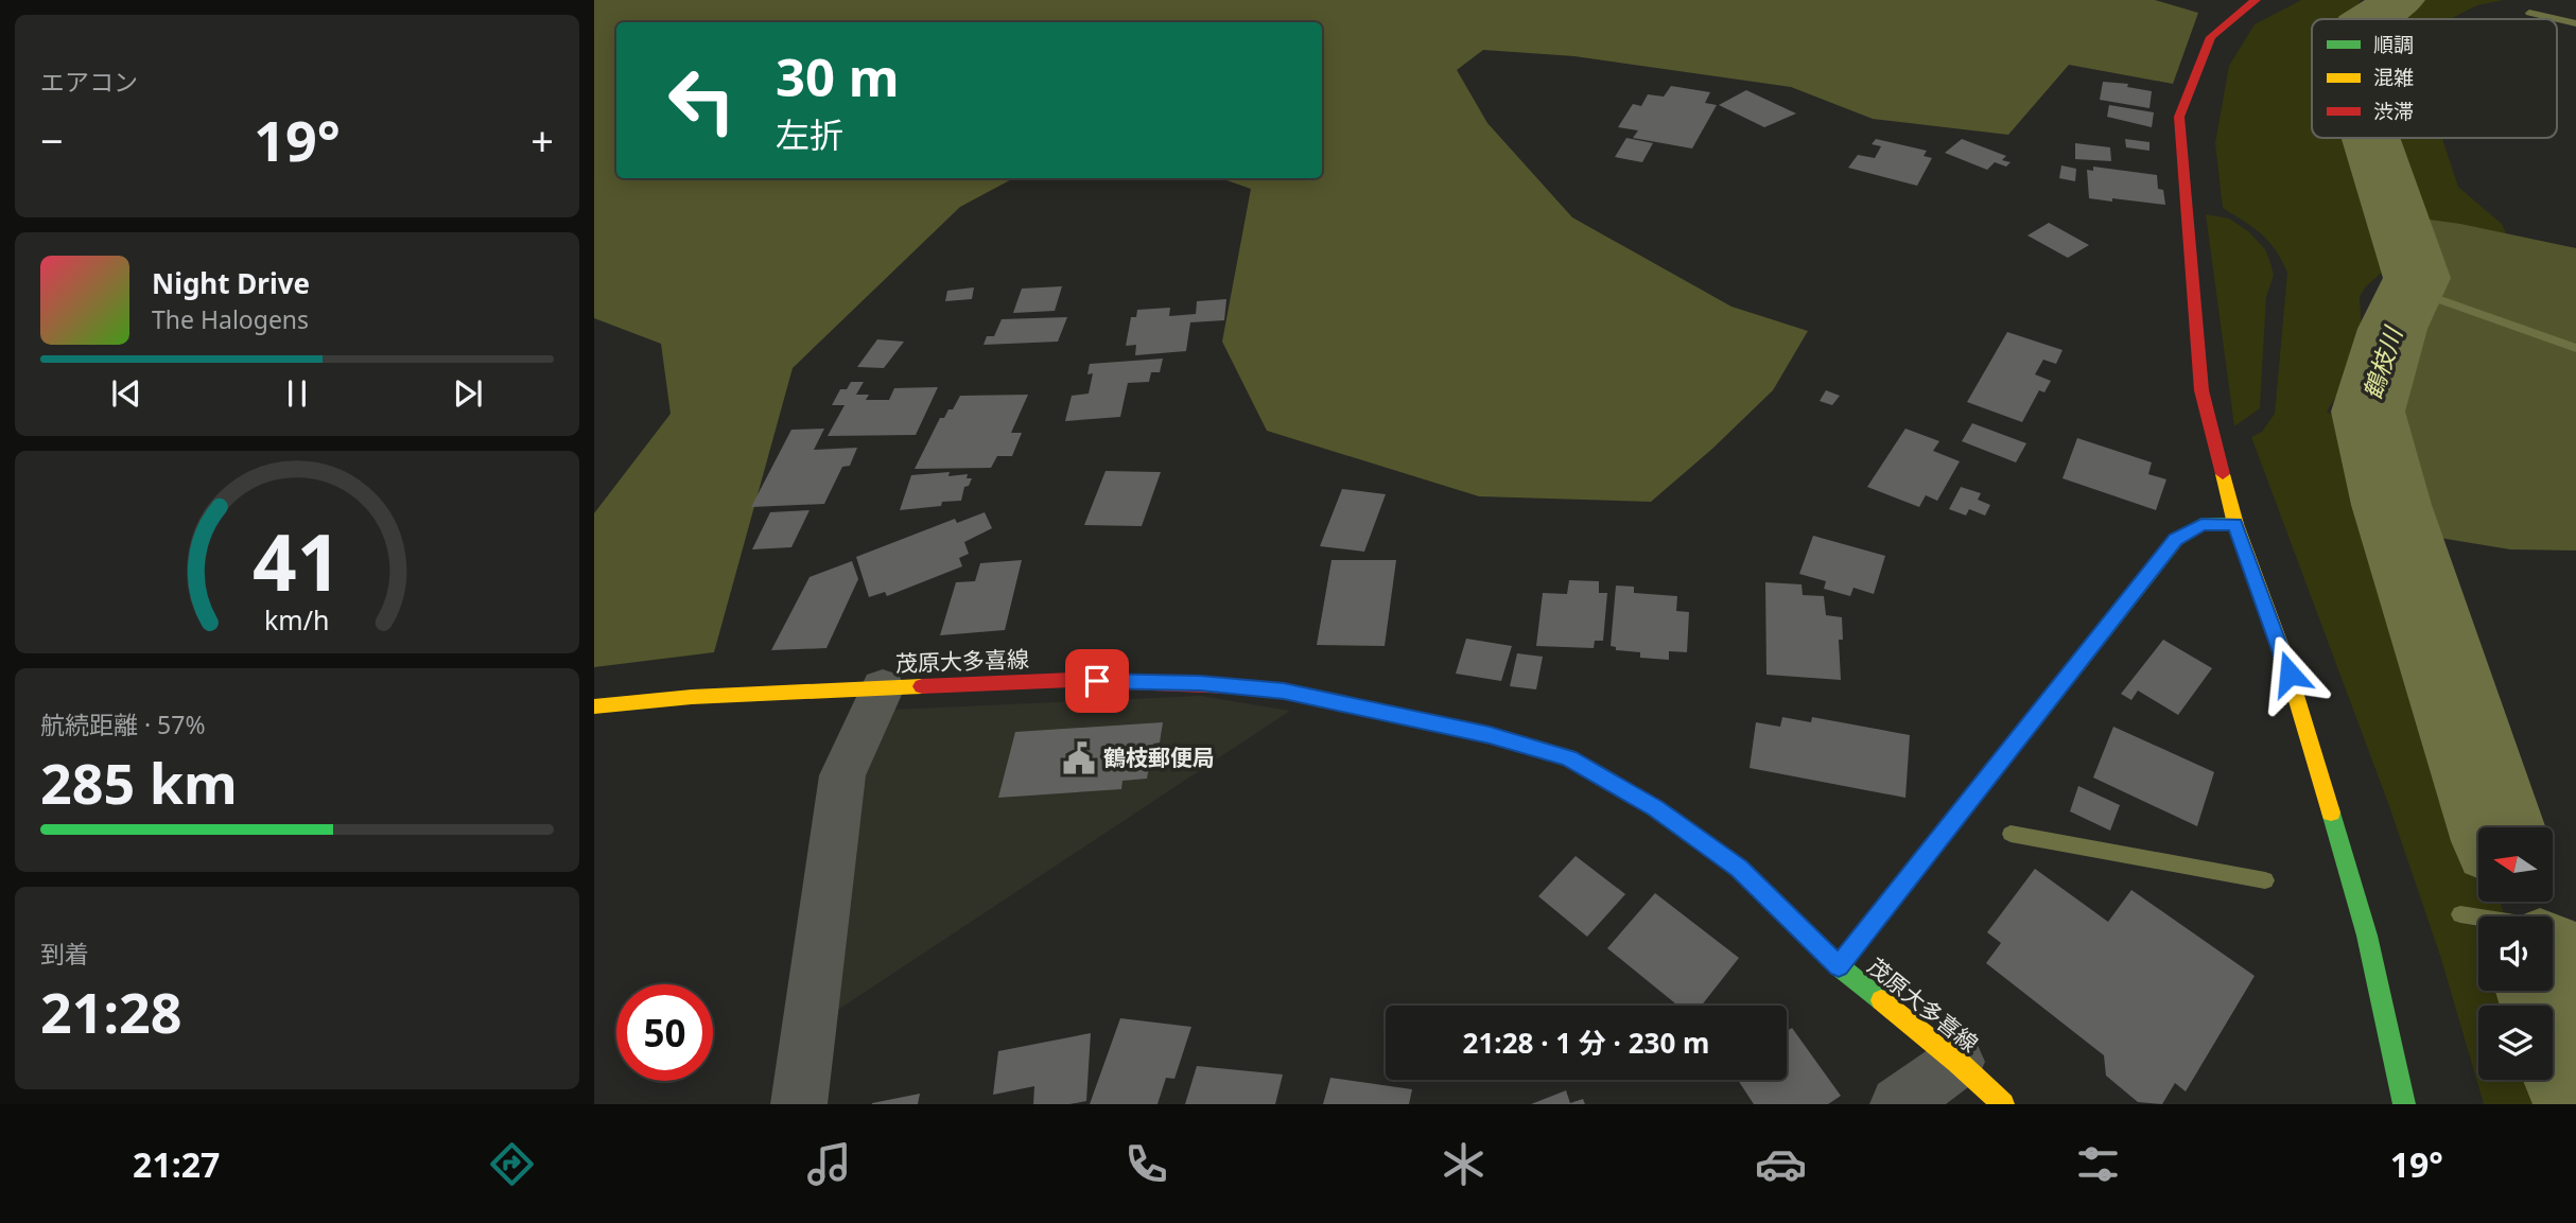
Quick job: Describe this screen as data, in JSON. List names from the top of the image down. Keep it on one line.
{"streets":{"main road":["茂原大多喜線"]},"water":["鶴枝川"],"places":{"public building":["鶴枝郵便局"]},"legend":["順調","混雑","渋滞"],"north":"left","page":{"tile":["エアコン",["航続距離 · 57%","285 km"],["到着","21:28"]],"turn":["30 m","左折"],"heat":["−","19°","+"],"song":["Night Drive","The Halogens"],"limit":"50","trip":"21:28 · 1 分 · 230 m","tabs":["21:27","19°"],"gauge":["41","km/h"]}}
